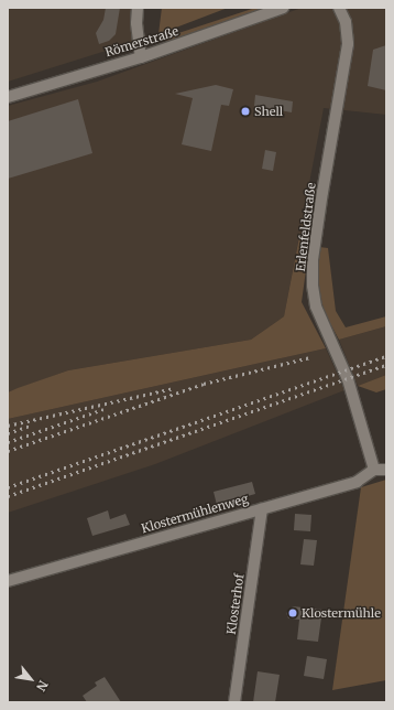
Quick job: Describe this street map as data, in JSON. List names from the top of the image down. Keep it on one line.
{"streets":{"street":["Römerstraße","Erlenfeldstraße","Klostermühlenweg","Klosterhof"]},"crossings":[["Erlenfeldstraße","Klostermühlenweg"],["Klostermühlenweg","Klosterhof"]],"places":["Shell","Klostermühle"],"north":"bottom right"}
